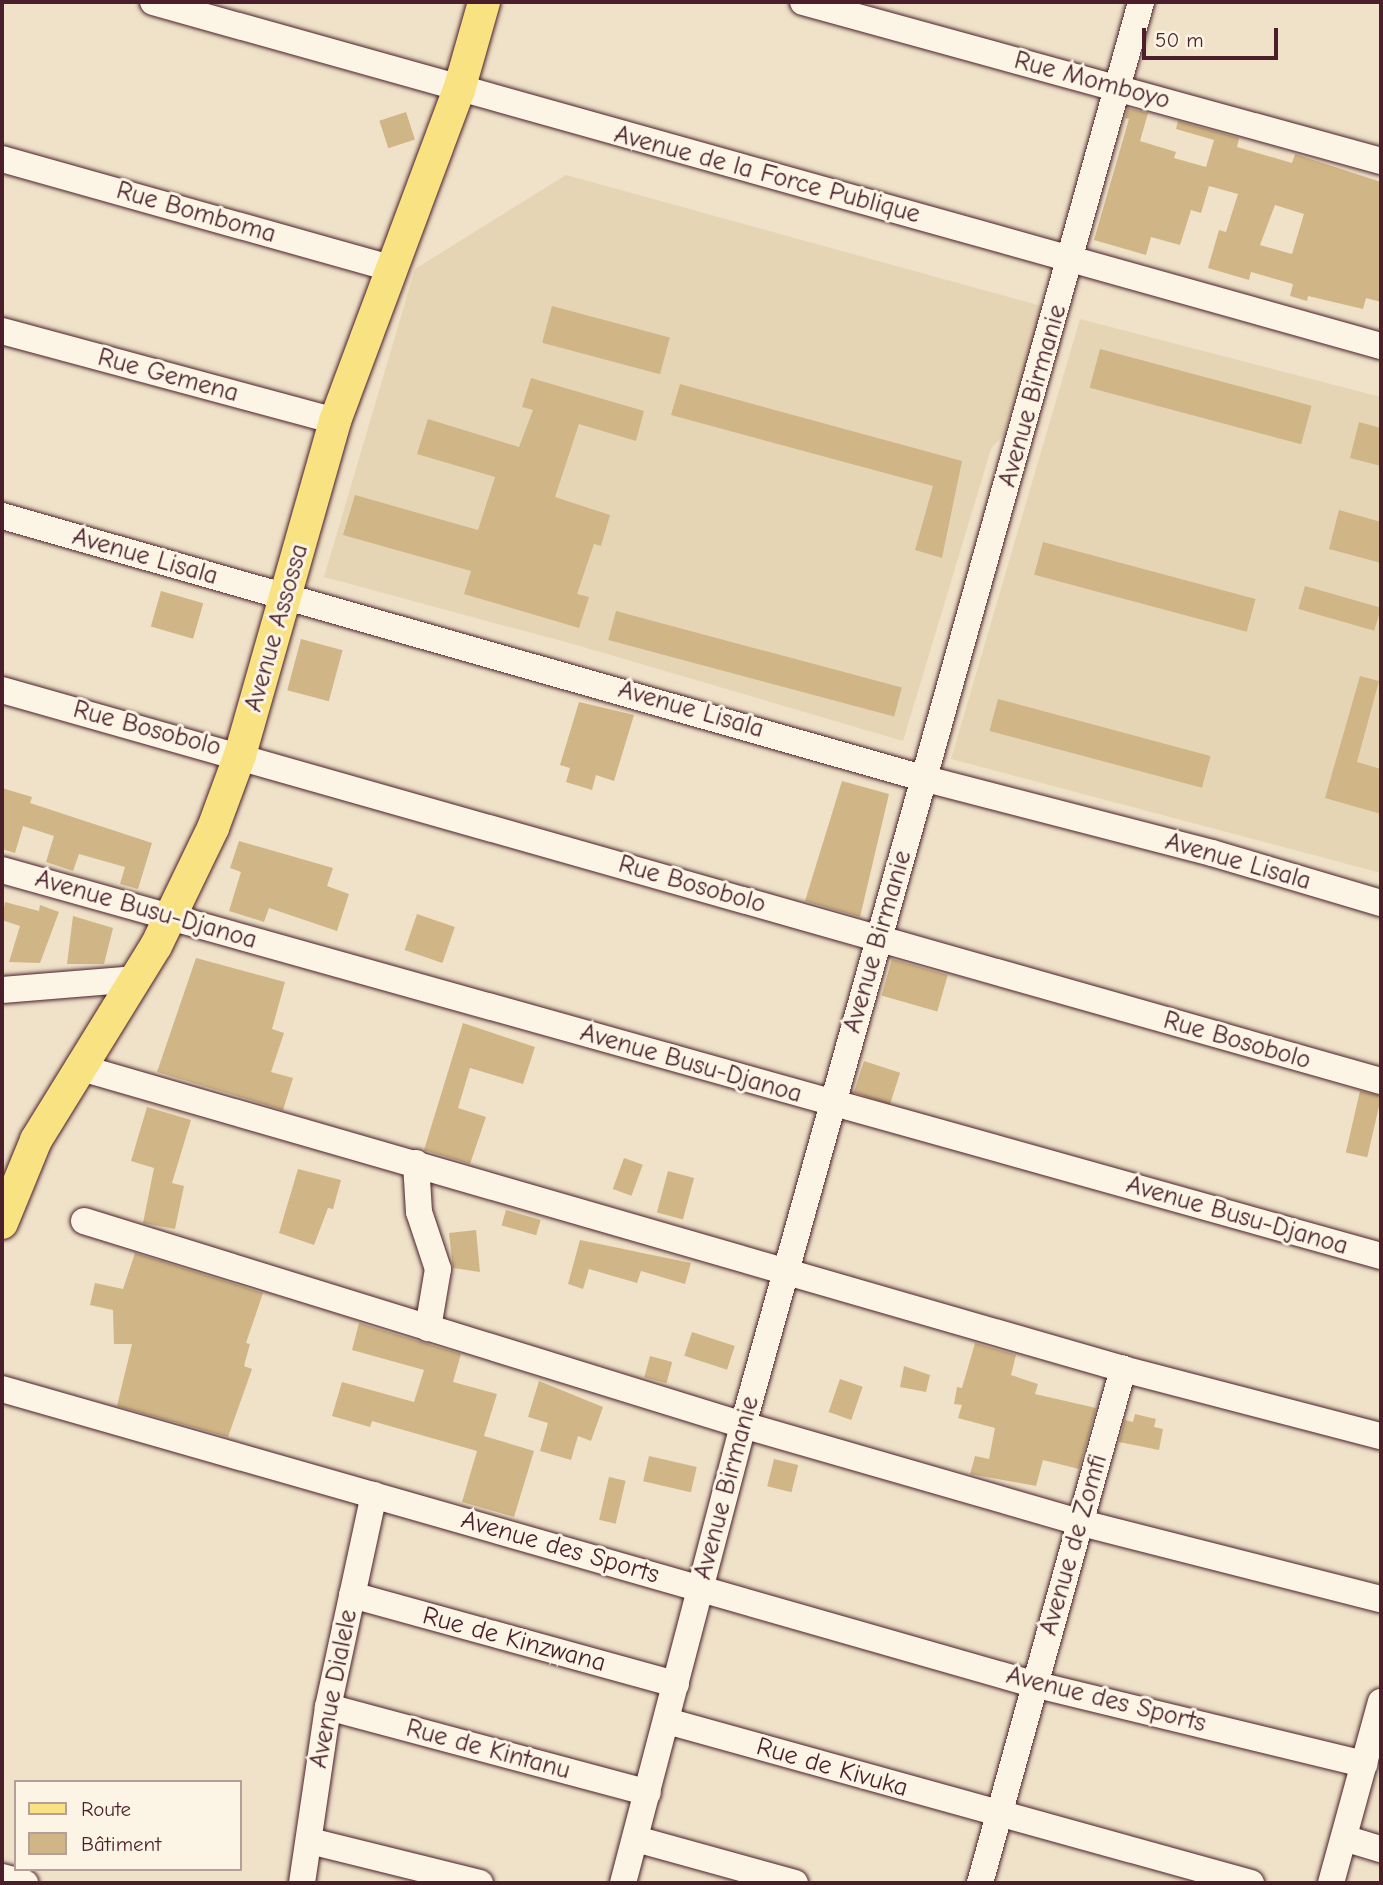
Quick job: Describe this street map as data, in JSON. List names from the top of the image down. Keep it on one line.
{"streets":{"main road":["Avenue Assossa"],"street":["Rue Momboyo","Avenue de la Force Publique","Rue Bomboma","Rue Gemena","Avenue Birmanie","Avenue Lisala","Rue Bosobolo","Avenue Busu-Djanoa","Avenue de Zomfi","Avenue des Sports","Rue de Kinzwana","Avenue Dialele","Rue de Kintanu","Rue de Kivuka"]},"crossings":[["Rue Momboyo","Avenue Birmanie"],["Avenue de la Force Publique","Avenue Birmanie"],["Avenue de la Force Publique","Avenue Assossa"],["Rue Bomboma","Avenue Assossa"],["Rue Gemena","Avenue Assossa"],["Avenue Birmanie","Avenue Lisala"],["Avenue Birmanie","Rue Bosobolo"],["Avenue Birmanie","Avenue Busu-Djanoa"],["Avenue Birmanie","Avenue des Sports"],["Avenue Birmanie","Rue de Kinzwana"],["Avenue Birmanie","Rue de Kintanu"],["Avenue Birmanie","Rue de Kivuka"],["Avenue Lisala","Avenue Assossa"],["Avenue Assossa","Rue Bosobolo"],["Avenue Assossa","Avenue Busu-Djanoa"],["Avenue de Zomfi","Avenue des Sports"],["Avenue de Zomfi","Rue de Kivuka"],["Avenue des Sports","Avenue Dialele"],["Rue de Kinzwana","Avenue Dialele"],["Avenue Dialele","Rue de Kintanu"]],"legend":["Route","Bâtiment"],"scale_bar":"50 m"}
